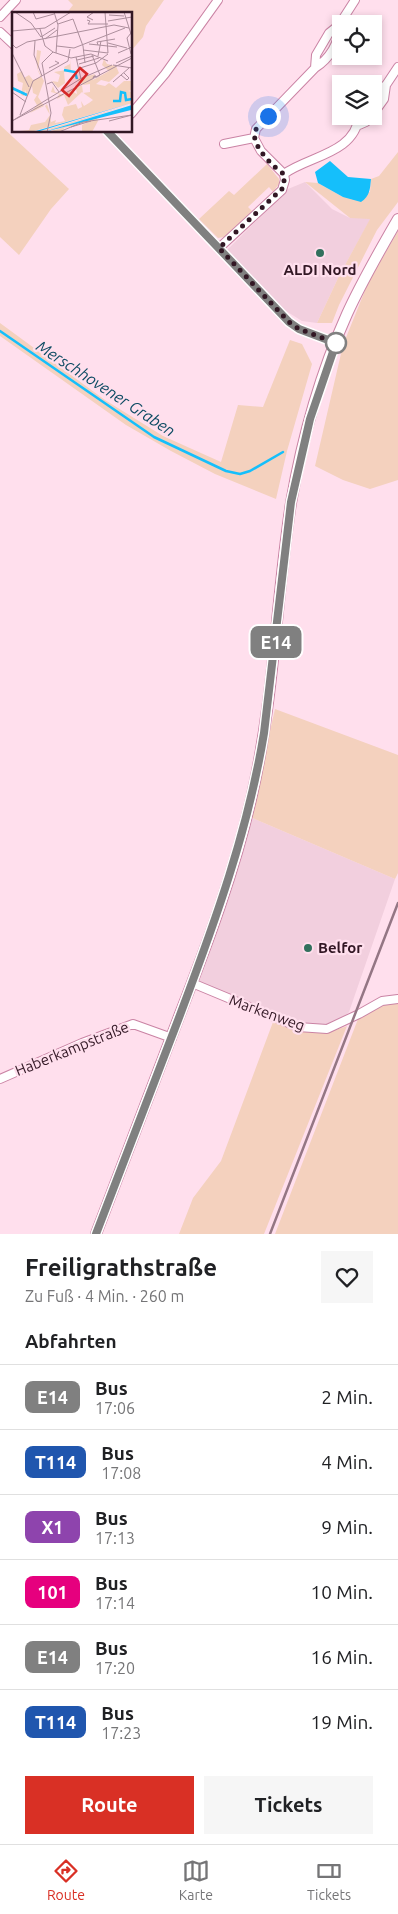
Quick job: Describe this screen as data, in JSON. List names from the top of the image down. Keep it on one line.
{"streets":{"street":["Markenweg","Haberkampstraße"]},"water":["Merschhovener Graben"],"places":["ALDI Nord","Belfor"],"lines":["bus line E14"],"page":{"on_map":"E14","heading":[["Freiligrathstraße","Zu Fuß · 4 Min. · 260 m"],"Abfahrten"],"list":[{"mark":"E14","name":"Bus","note":"17:06","value":"2 Min."},{"mark":"T114","name":"Bus","note":"17:08","value":"4 Min."},{"mark":"X1","name":"Bus","note":"17:13","value":"9 Min."},{"mark":"101","name":"Bus","note":"17:14","value":"10 Min."},{"mark":"E14","name":"Bus","note":"17:20","value":"16 Min."},{"mark":"T114","name":"Bus","note":"17:23","value":"19 Min."}],"buttons":["Route","Tickets"],"tabs":["Route","Karte","Tickets"]}}
